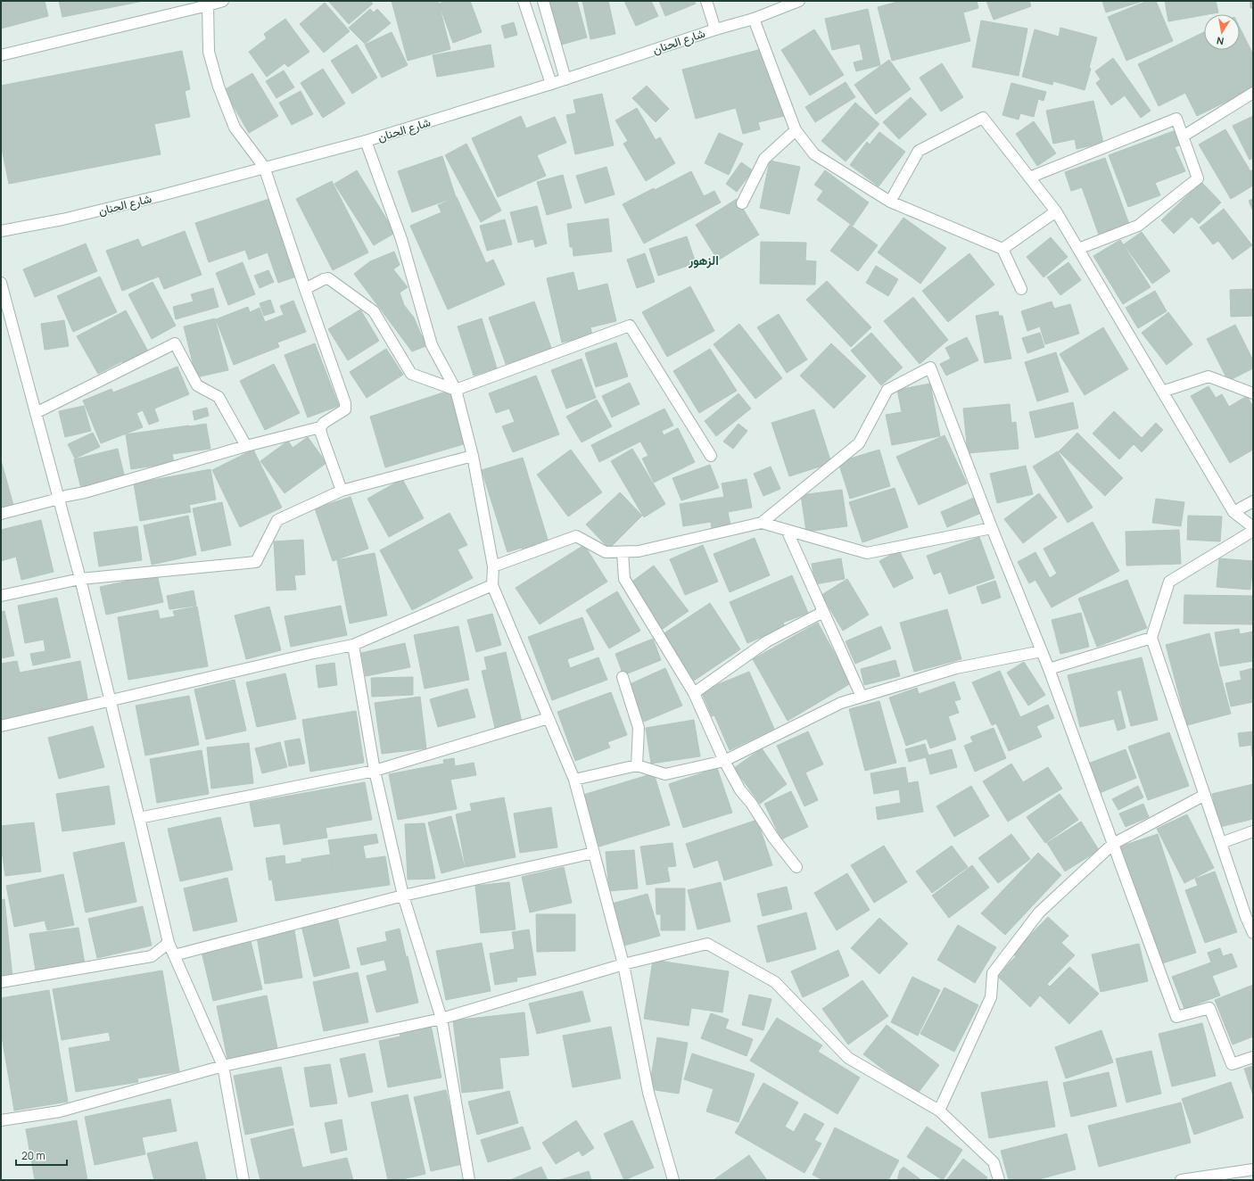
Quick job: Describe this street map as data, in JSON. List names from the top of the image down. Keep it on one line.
{"streets":{"street":["شارع الحنان"]},"districts":["الزهور"],"scale_bar":"20 m","north":"bottom"}
